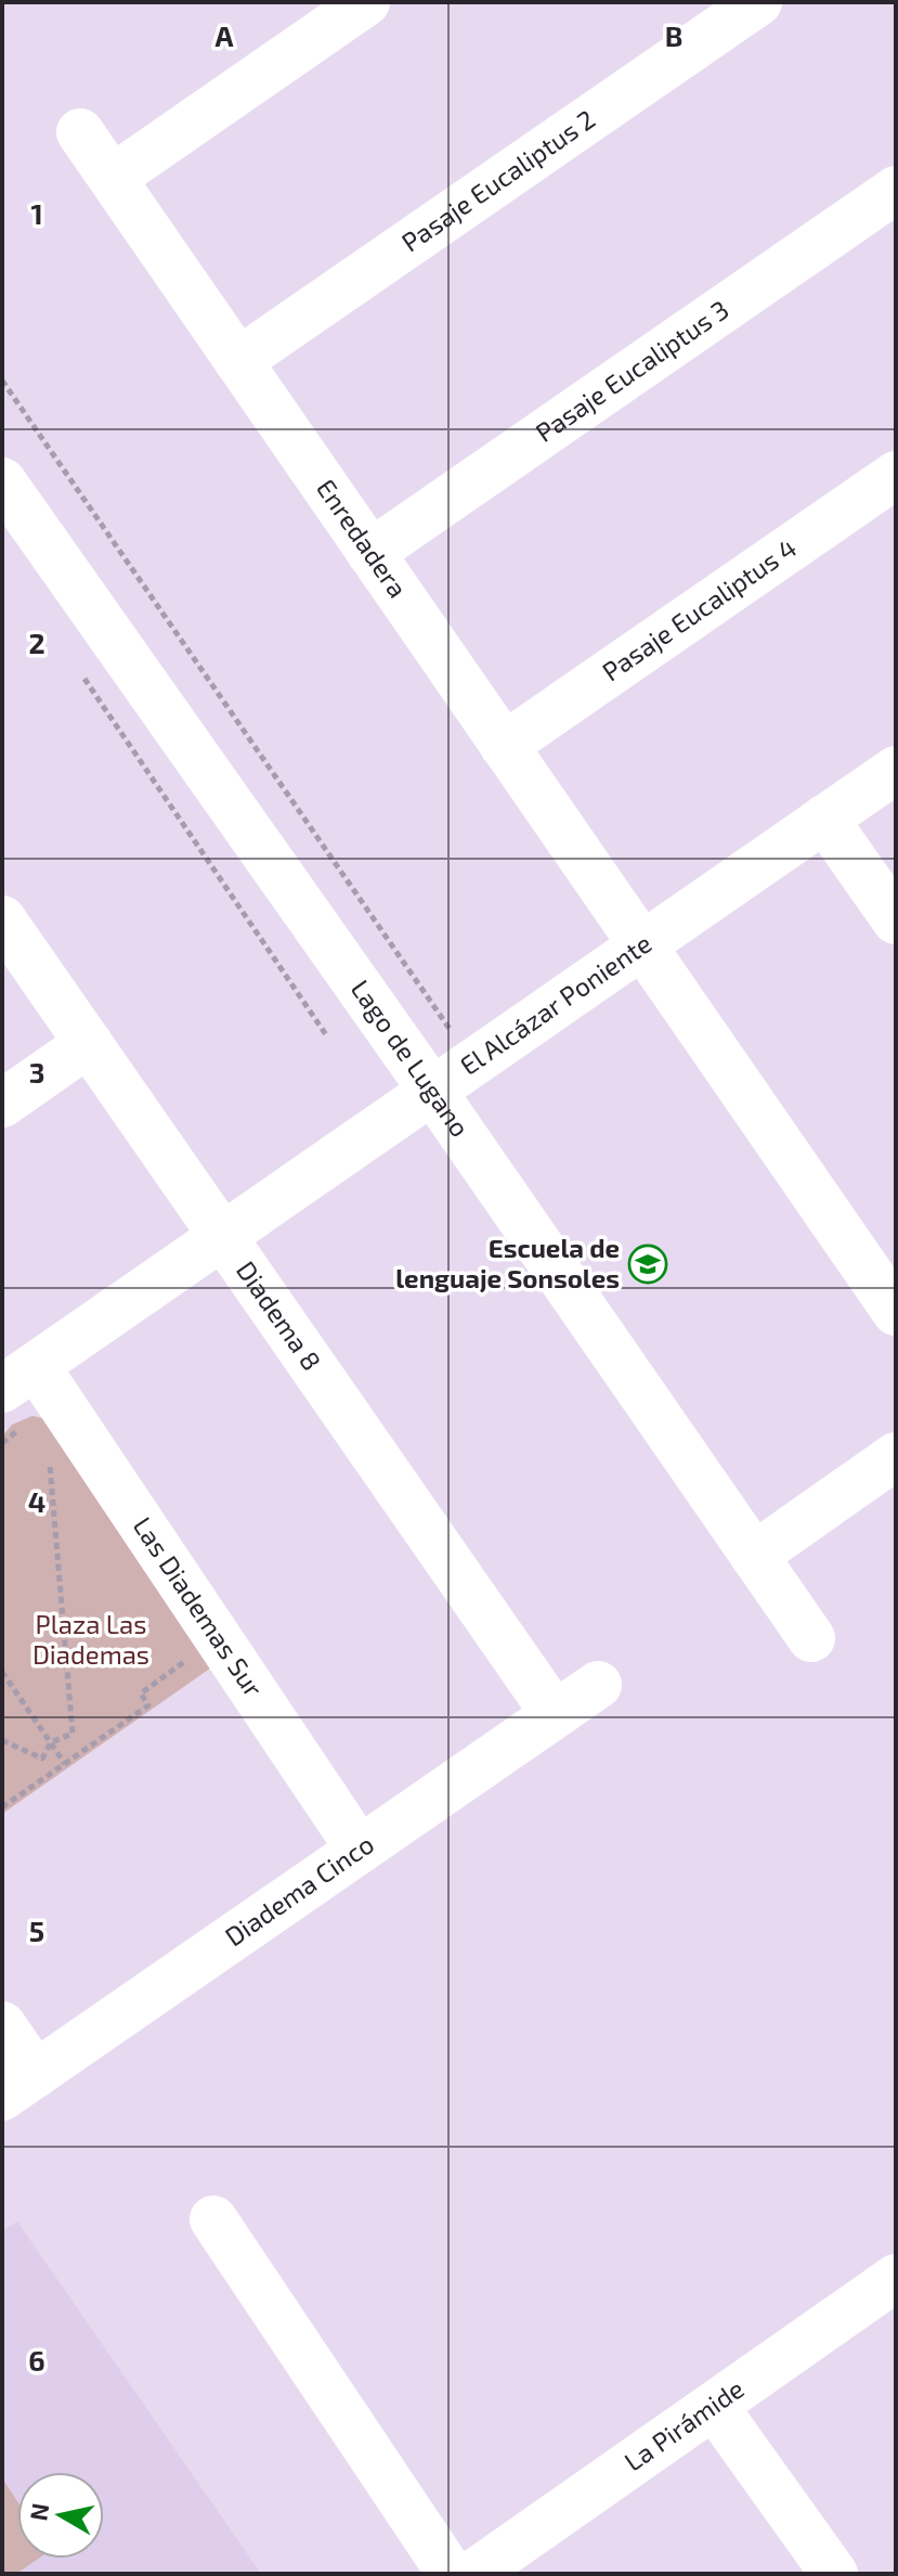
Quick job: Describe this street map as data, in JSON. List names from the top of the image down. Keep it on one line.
{"streets":{"street":["Pasaje Eucaliptus 2","Pasaje Eucaliptus 3","Enredadera","Pasaje Eucaliptus 4","El Alcázar Poniente","Lago de Lugano","Diadema 8","Las Diademas Sur","Diadema Cinco","La Pirámide"]},"crossings":[["Pasaje Eucaliptus 2","Enredadera"],["Pasaje Eucaliptus 3","Enredadera"],["Enredadera","Pasaje Eucaliptus 4"],["Enredadera","El Alcázar Poniente"],["El Alcázar Poniente","Lago de Lugano"],["El Alcázar Poniente","Diadema 8"],["El Alcázar Poniente","Las Diademas Sur"],["Diadema 8","Diadema Cinco"],["Las Diademas Sur","Diadema Cinco"]],"parks":["Plaza Las Diademas"],"places":{"school or university":["Escuela de lenguaje Sonsoles"]},"north":"left","grid":{"columns":["A","B"],"rows":["1","2","3","4","5","6"]}}
